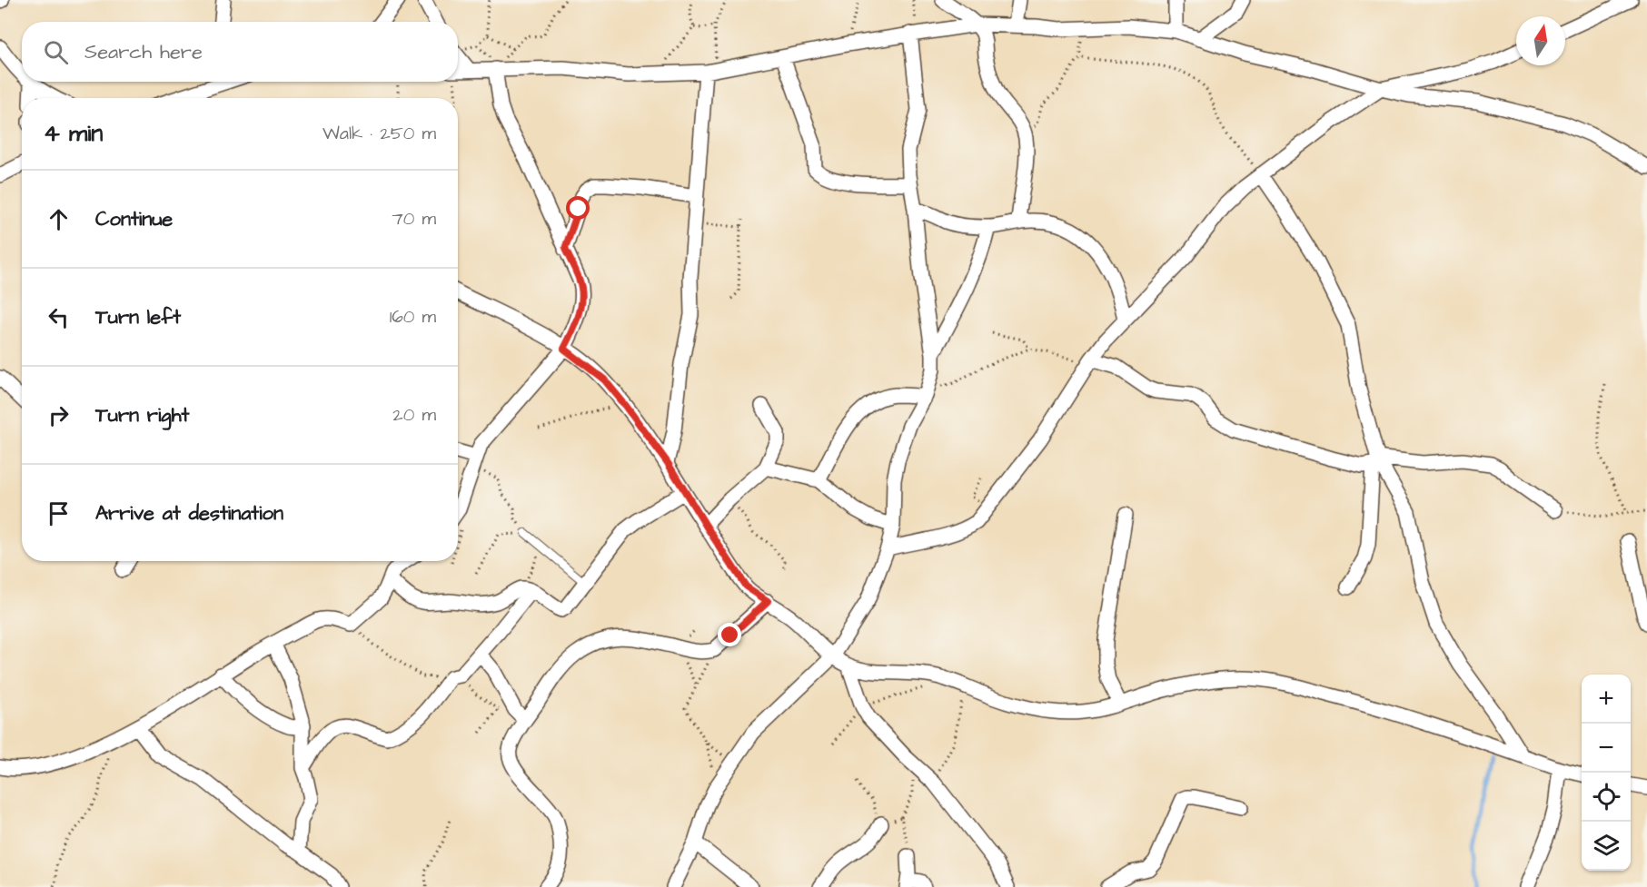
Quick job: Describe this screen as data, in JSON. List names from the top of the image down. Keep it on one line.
{"north":"top","page":{"search":"Search here","heading":["4 min","Walk · 250 m"],"list":[["Continue","70 m"],["Turn left","160 m"],["Turn right","20 m"],"Arrive at destination"],"map_buttons":["+","−"]}}
